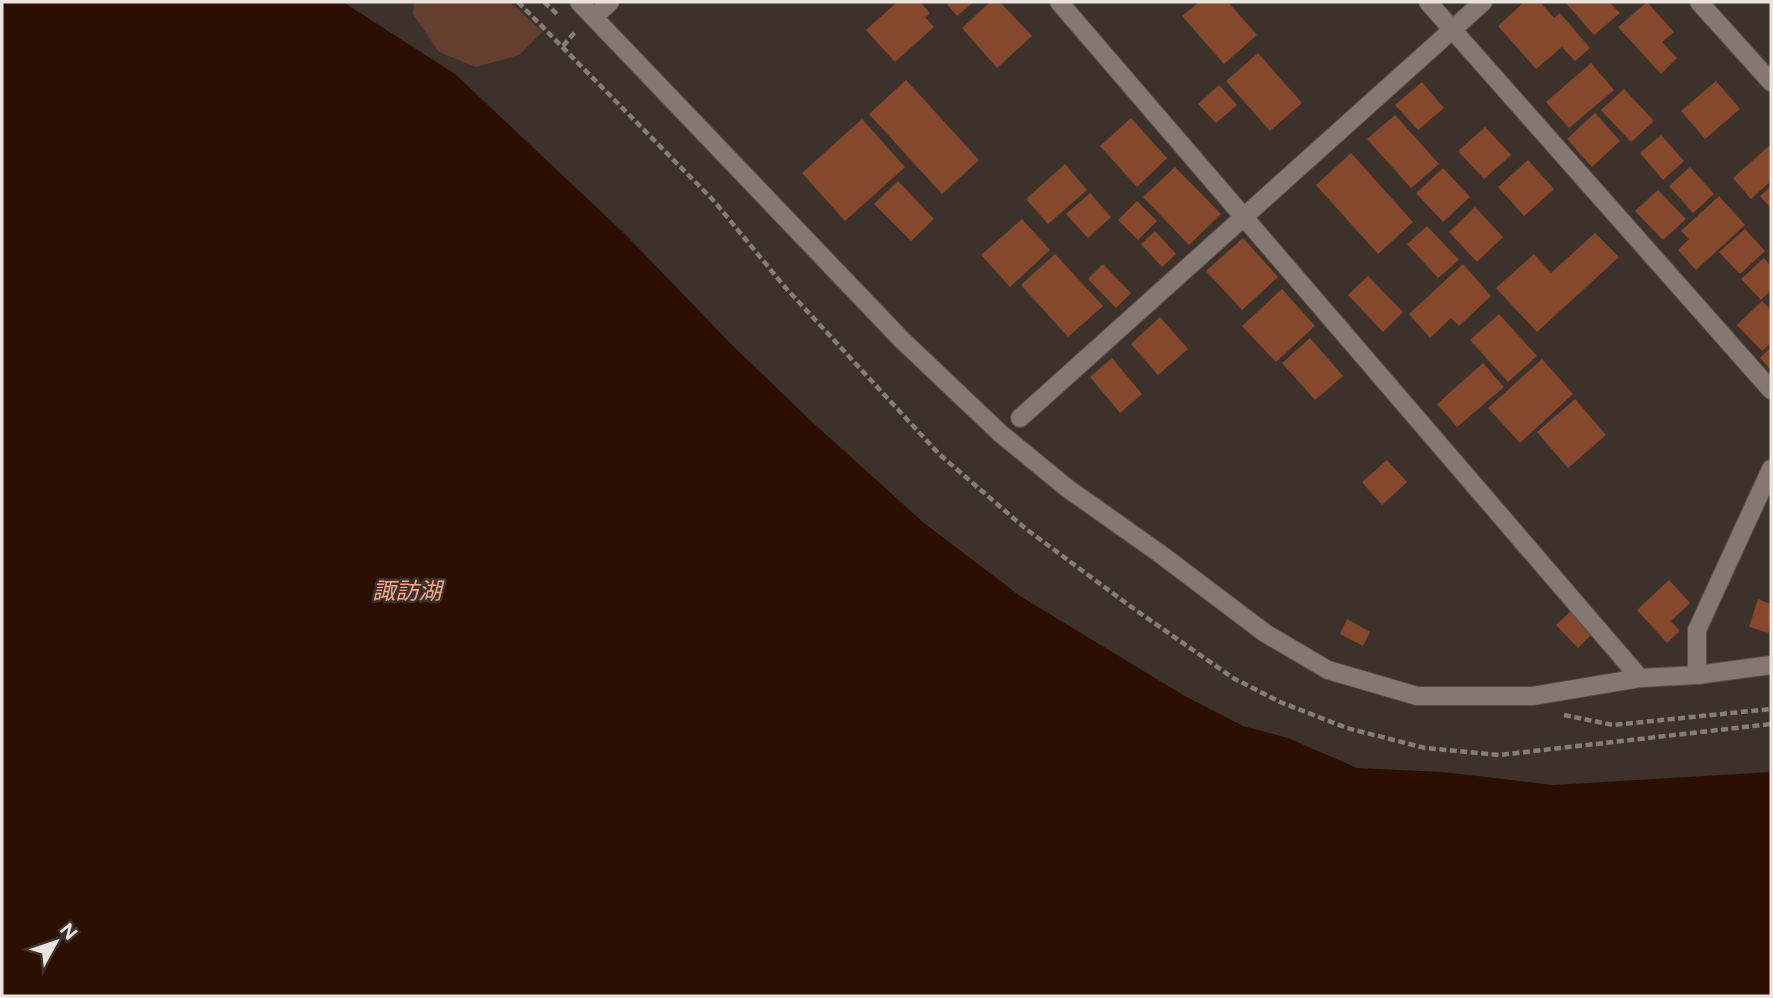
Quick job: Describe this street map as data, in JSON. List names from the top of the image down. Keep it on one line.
{"water":["諏訪湖"],"north":"top right"}
